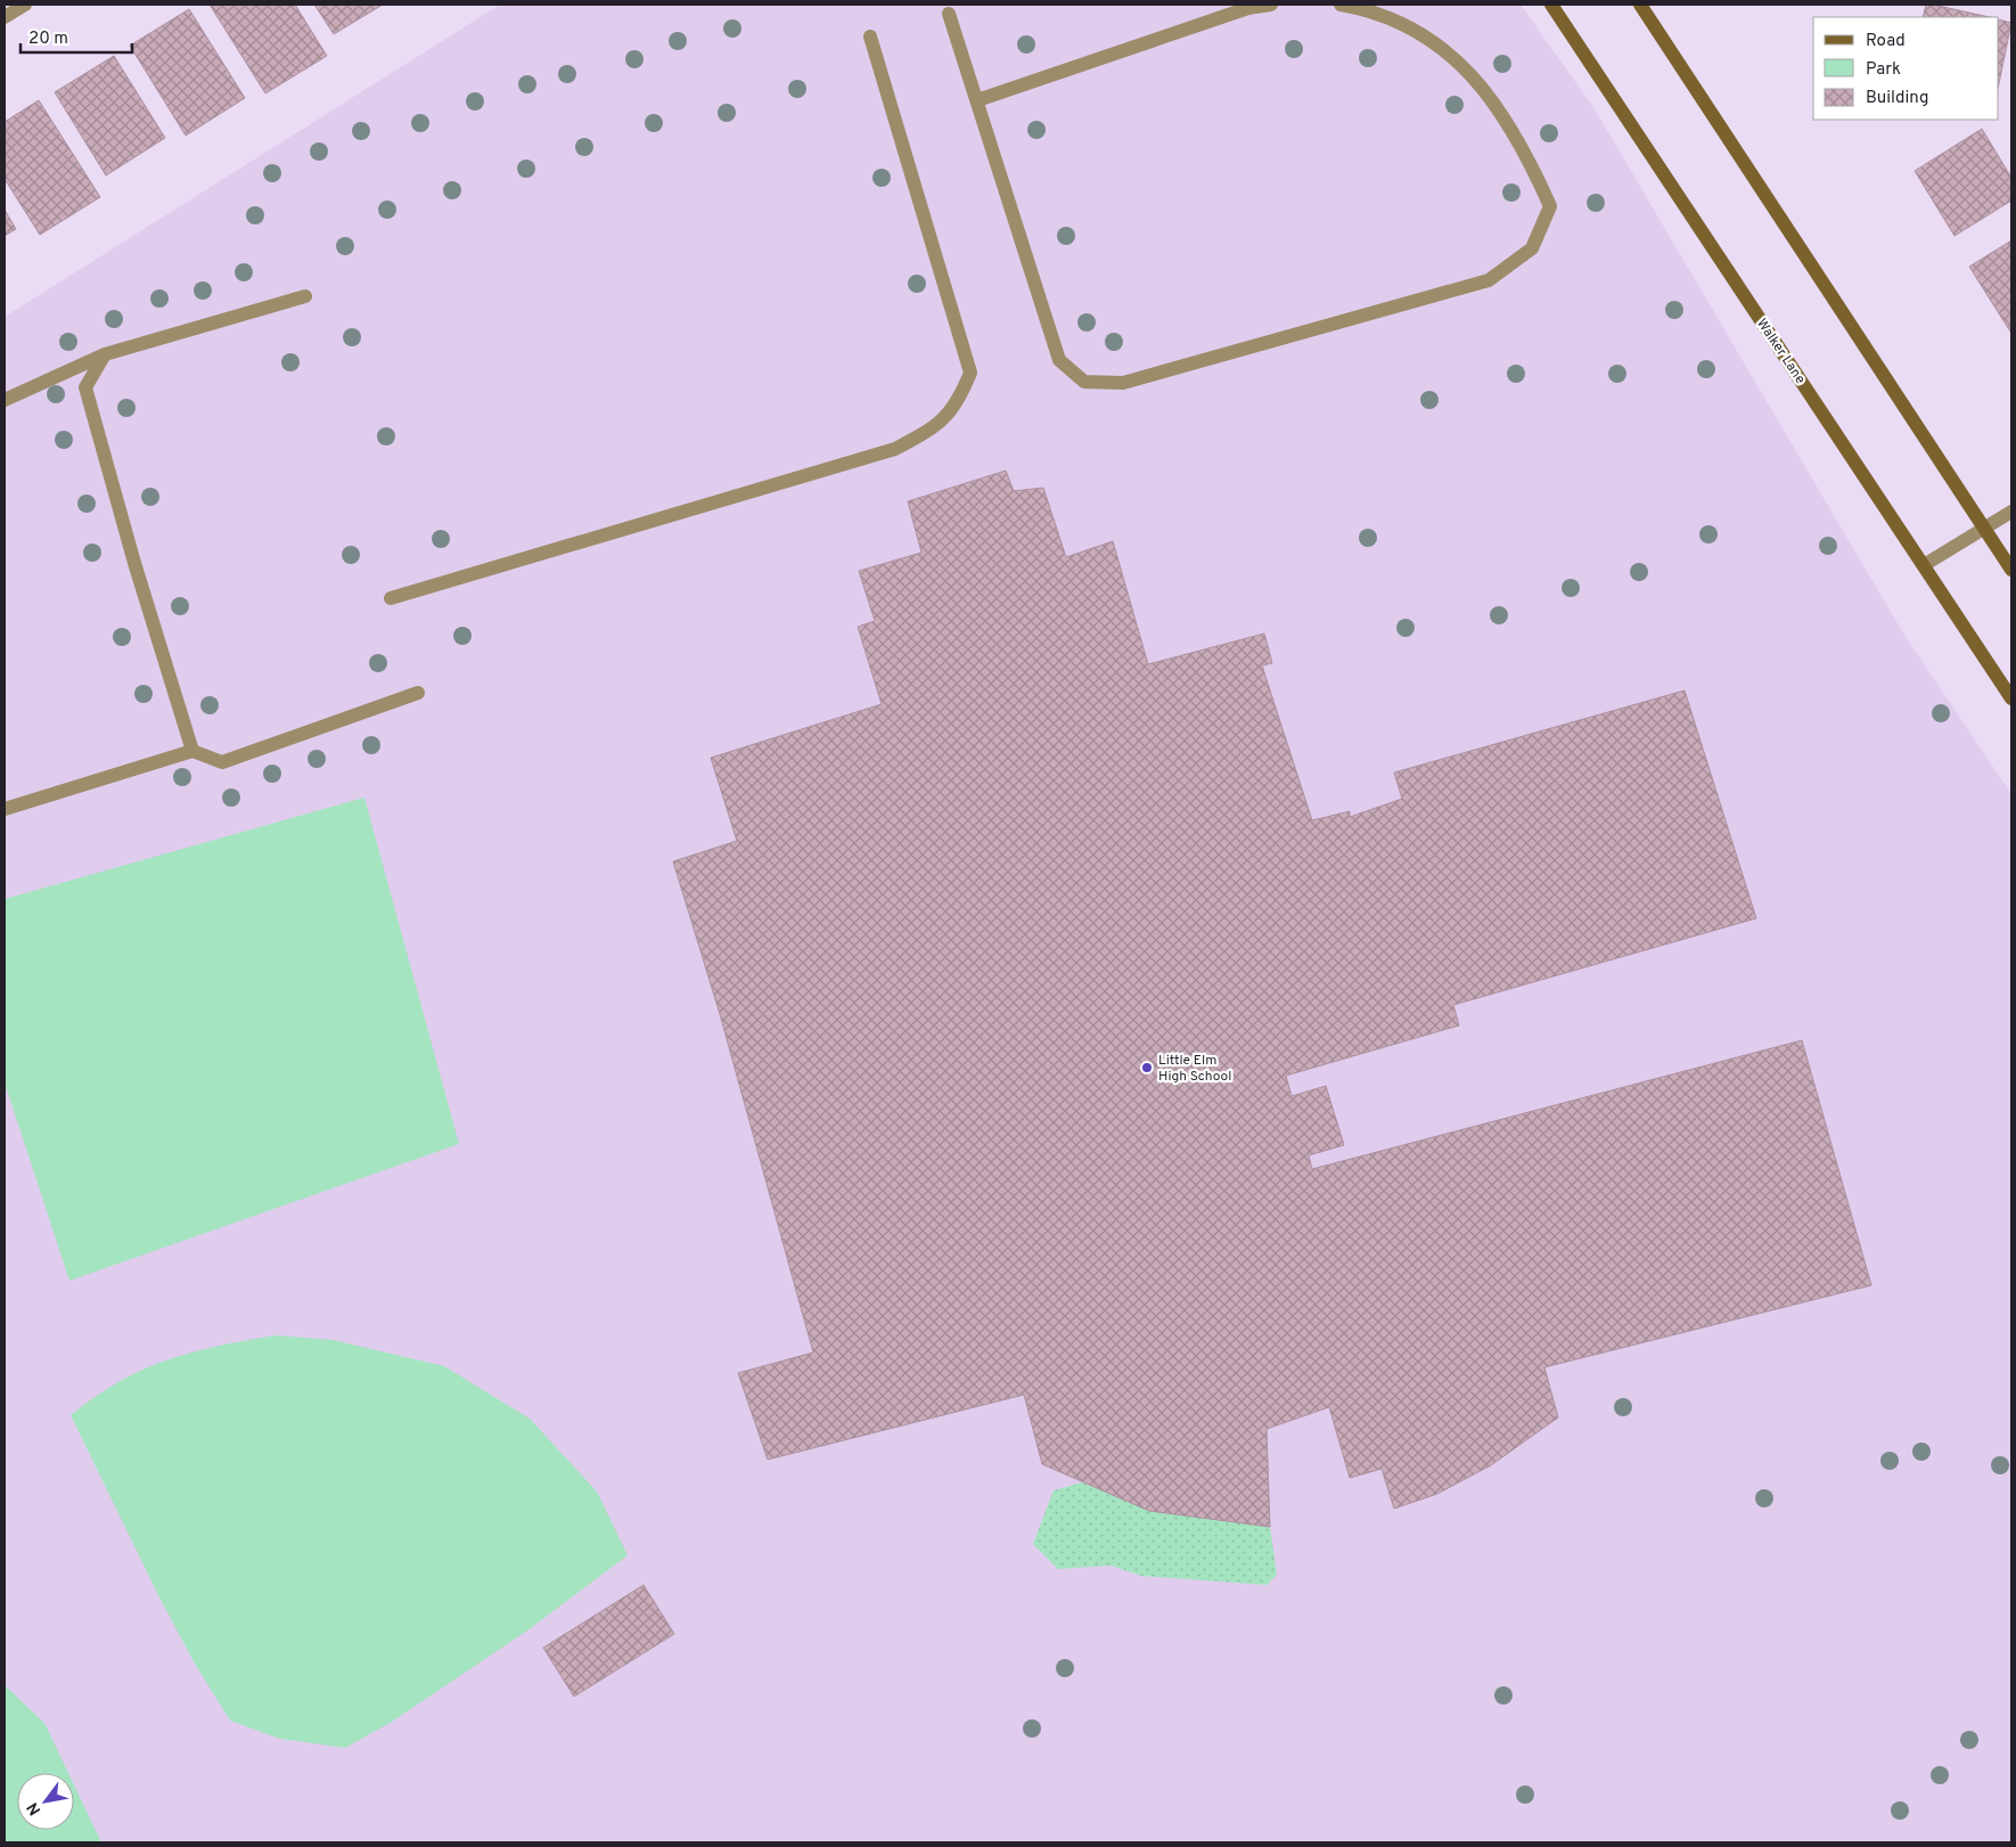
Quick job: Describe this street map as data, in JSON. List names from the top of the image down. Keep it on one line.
{"streets":{"street":["Walker Lane"]},"places":["Little Elm High School"],"legend":["Road","Park","Building"],"scale_bar":"20 m","north":"bottom left"}
